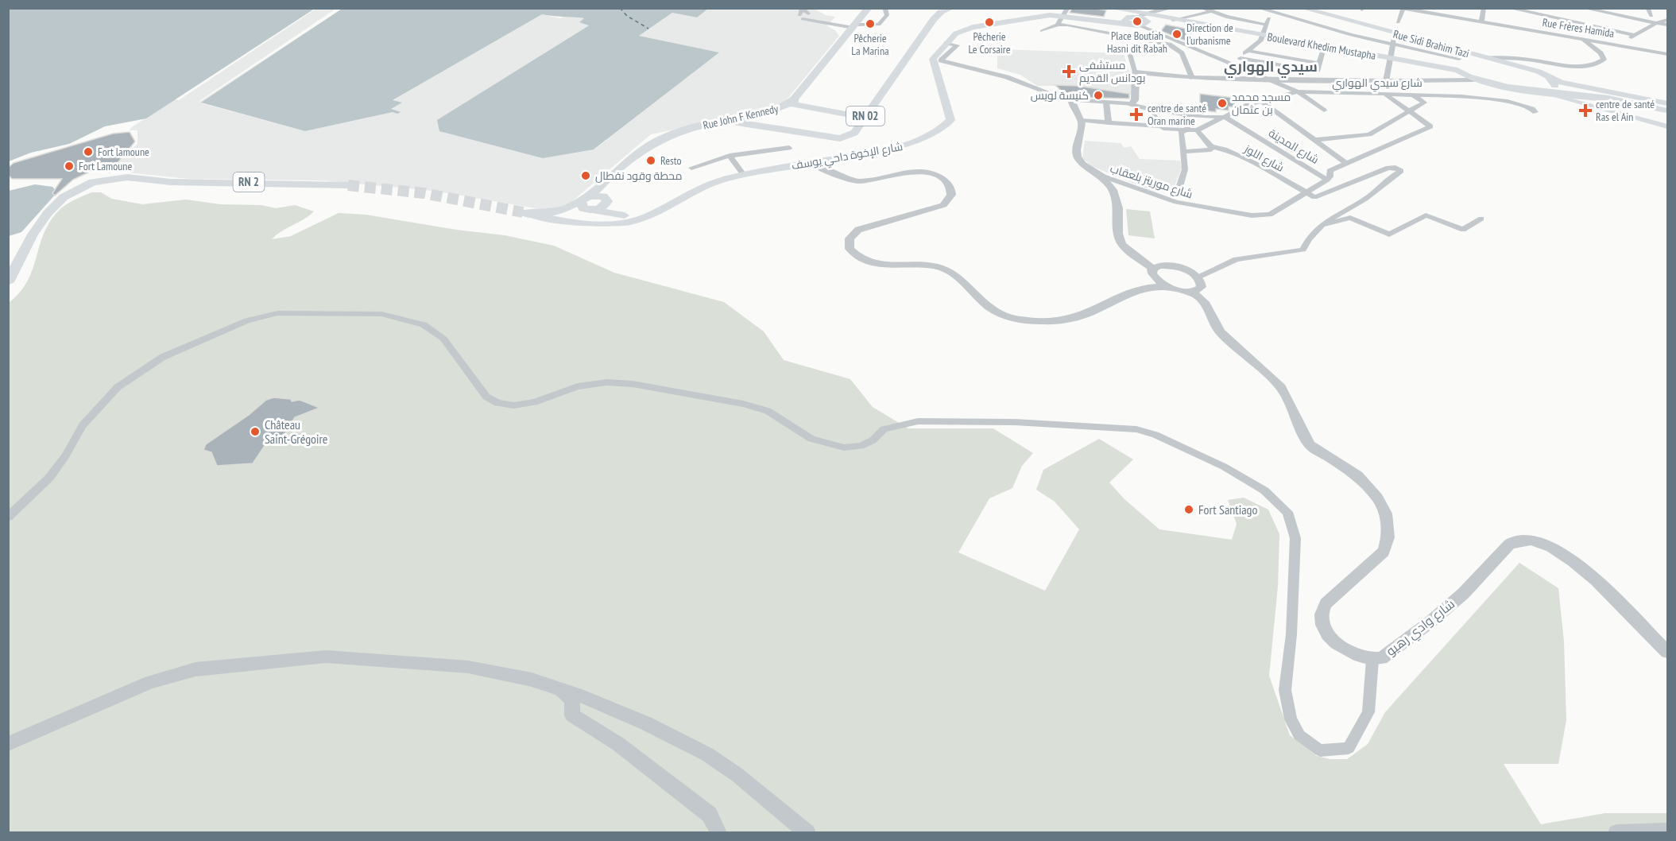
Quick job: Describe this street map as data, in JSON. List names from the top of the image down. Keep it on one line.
{"streets":{"main road":["Rue Sidi Brahim Tazi","Boulevard Khedim Mustapha","RN 02","Rue John F Kennedy","شارع الإخوة داحي يوسف","RN 2"],"street":["Rue Frères Hamida","شارع سيدي الهواري","شارع المدينة","شارع اللوز","شارع موريتز بلعقاب","شارع وادي رهيو"]},"crossings":[["Boulevard Khedim Mustapha","شارع الإخوة داحي يوسف"],["شارع سيدي الهواري","شارع المدينة"],["شارع سيدي الهواري","شارع اللوز"],["RN 02","Rue John F Kennedy"],["Rue John F Kennedy","شارع الإخوة داحي يوسف"],["شارع المدينة","شارع موريتز بلعقاب"],["شارع اللوز","شارع موريتز بلعقاب"]],"districts":["سيدي الهواري"],"places":{"other":["Place Boutiah Hasni dit Rabah","Pêcherie Le Corsaire","Pêcherie La Marina","Direction de l'urbanisme","كنيسة لويس","مسجد محمد بن عثمان","Fort lamoune","Resto","Fort Lamoune","محطة وقود نفطال","Château Saint-Grégoire","Fort Santiago"],"health":["مستشفى بودانس القديم","centre de santé Ras el Ain","centre de santé Oran marine"]}}
